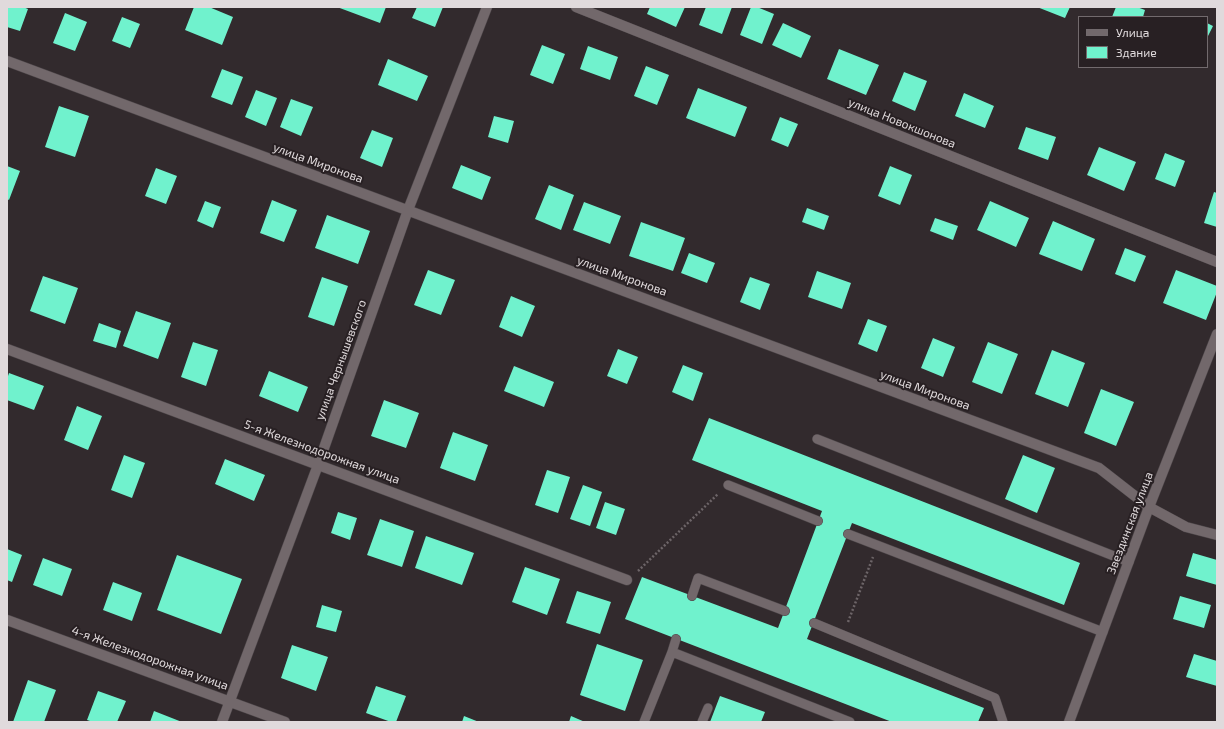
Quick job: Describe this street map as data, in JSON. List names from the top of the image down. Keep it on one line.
{"streets":{"street":["улица Новокшонова","улица Миронова","улица Чернышевского","5-я Железнодорожная улица","Звездинская улица","4-я Железнодорожная улица"]},"crossings":[["улица Миронова","улица Чернышевского"],["улица Миронова","Звездинская улица"],["улица Чернышевского","5-я Железнодорожная улица"],["улица Чернышевского","4-я Железнодорожная улица"]],"legend":["Улица","Здание"]}
